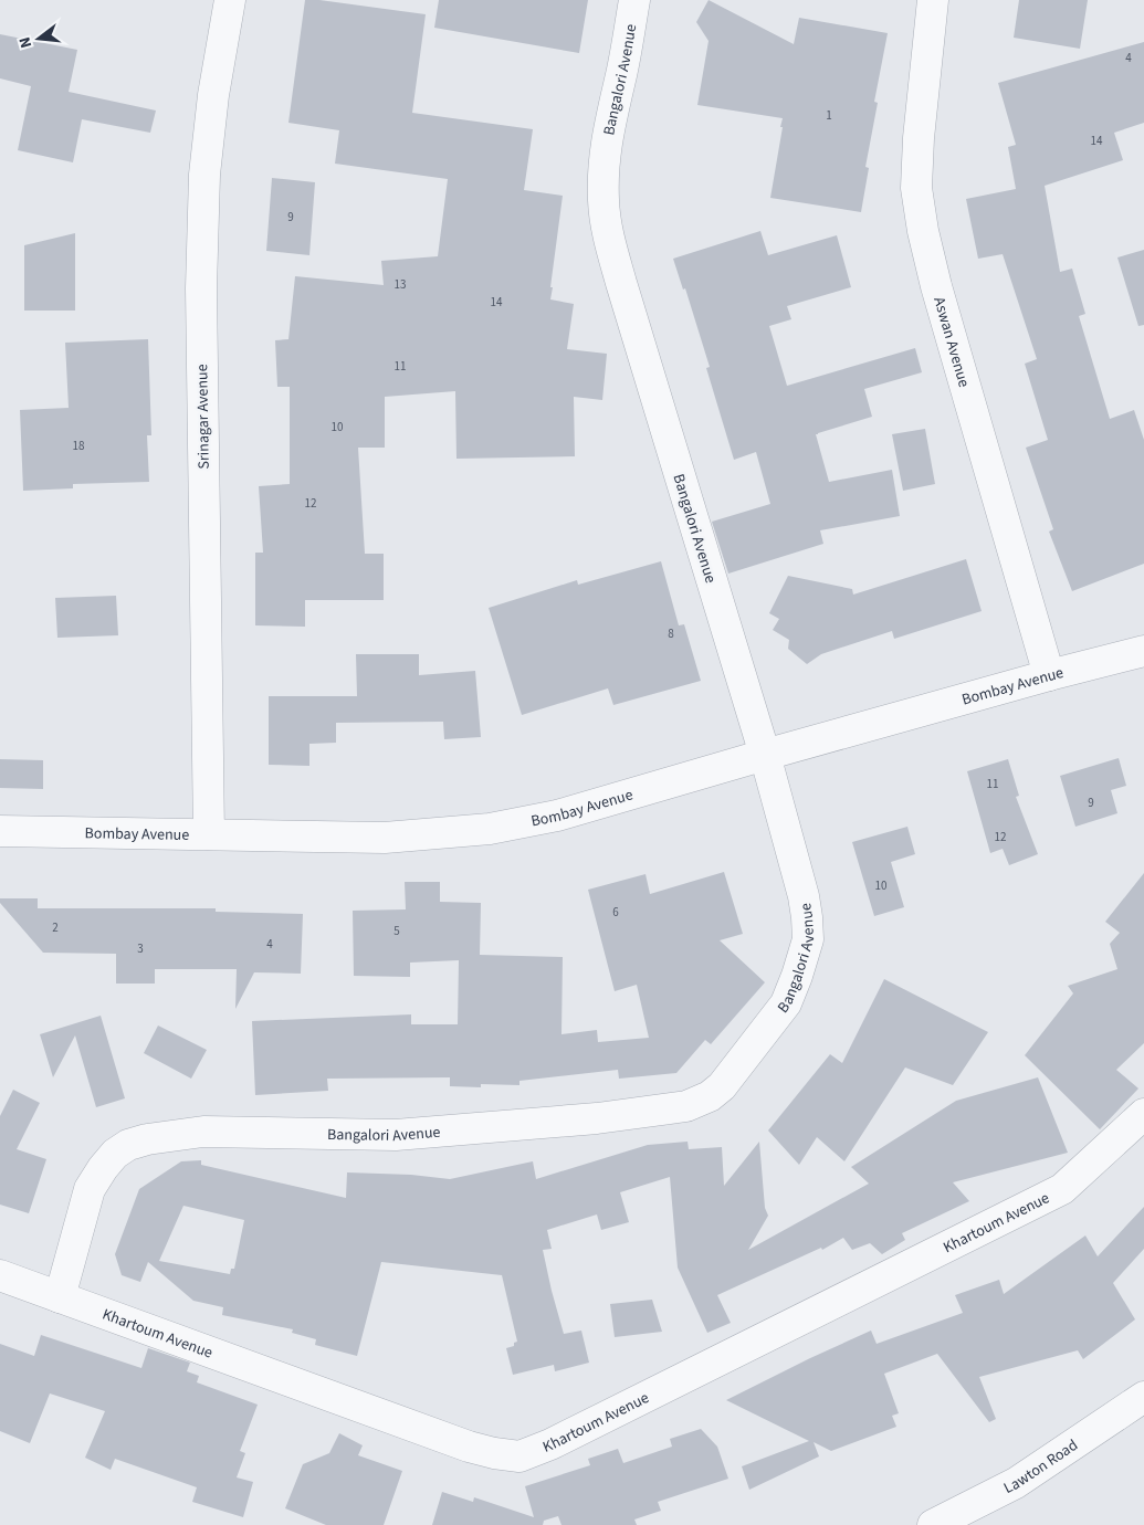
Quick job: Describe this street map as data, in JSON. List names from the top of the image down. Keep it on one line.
{"streets":{"street":["Bangalori Avenue","Aswan Avenue","Srinagar Avenue","Bombay Avenue","Khartoum Avenue","Lawton Road"]},"crossings":[["Bangalori Avenue","Bombay Avenue"],["Bangalori Avenue","Khartoum Avenue"],["Aswan Avenue","Bombay Avenue"],["Srinagar Avenue","Bombay Avenue"]],"house_numbers":["4","1","14","9","13","14","11","10","18","12","8","11","9","12","10","6","2","5","4","3"],"north":"left"}
